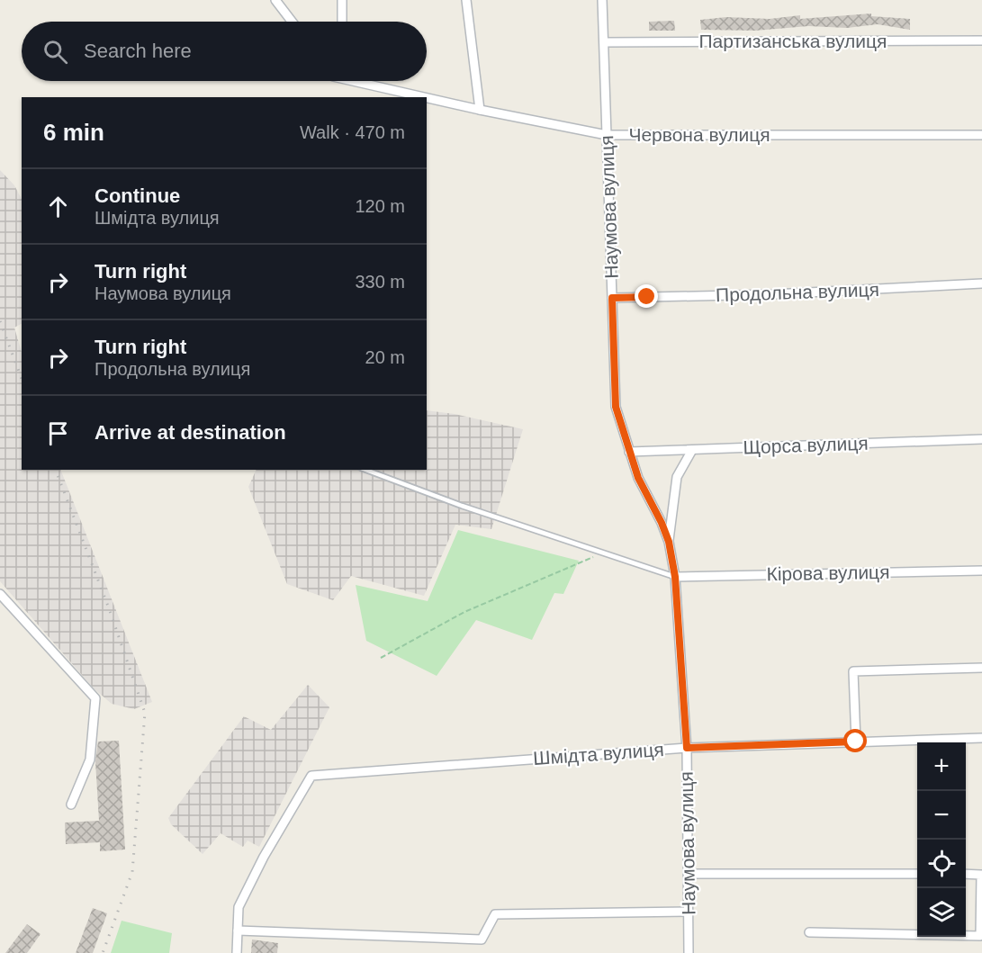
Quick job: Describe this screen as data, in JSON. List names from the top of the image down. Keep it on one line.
{"streets":{"street":["Партизанська вулиця","Червона вулиця","Наумова вулиця","Продольна вулиця","Щорса вулиця","Кірова вулиця","Шмідта вулиця"]},"crossings":[["Партизанська вулиця","Наумова вулиця"],["Червона вулиця","Наумова вулиця"],["Наумова вулиця","Продольна вулиця"],["Наумова вулиця","Щорса вулиця"],["Наумова вулиця","Кірова вулиця"],["Наумова вулиця","Шмідта вулиця"]],"page":{"search":"Search here","heading":["6 min","Walk · 470 m"],"list":[["Continue","Шмідта вулиця","120 m"],["Turn right","Наумова вулиця","330 m"],["Turn right","Продольна вулиця","20 m"],"Arrive at destination"],"map_buttons":["+","−"]}}
